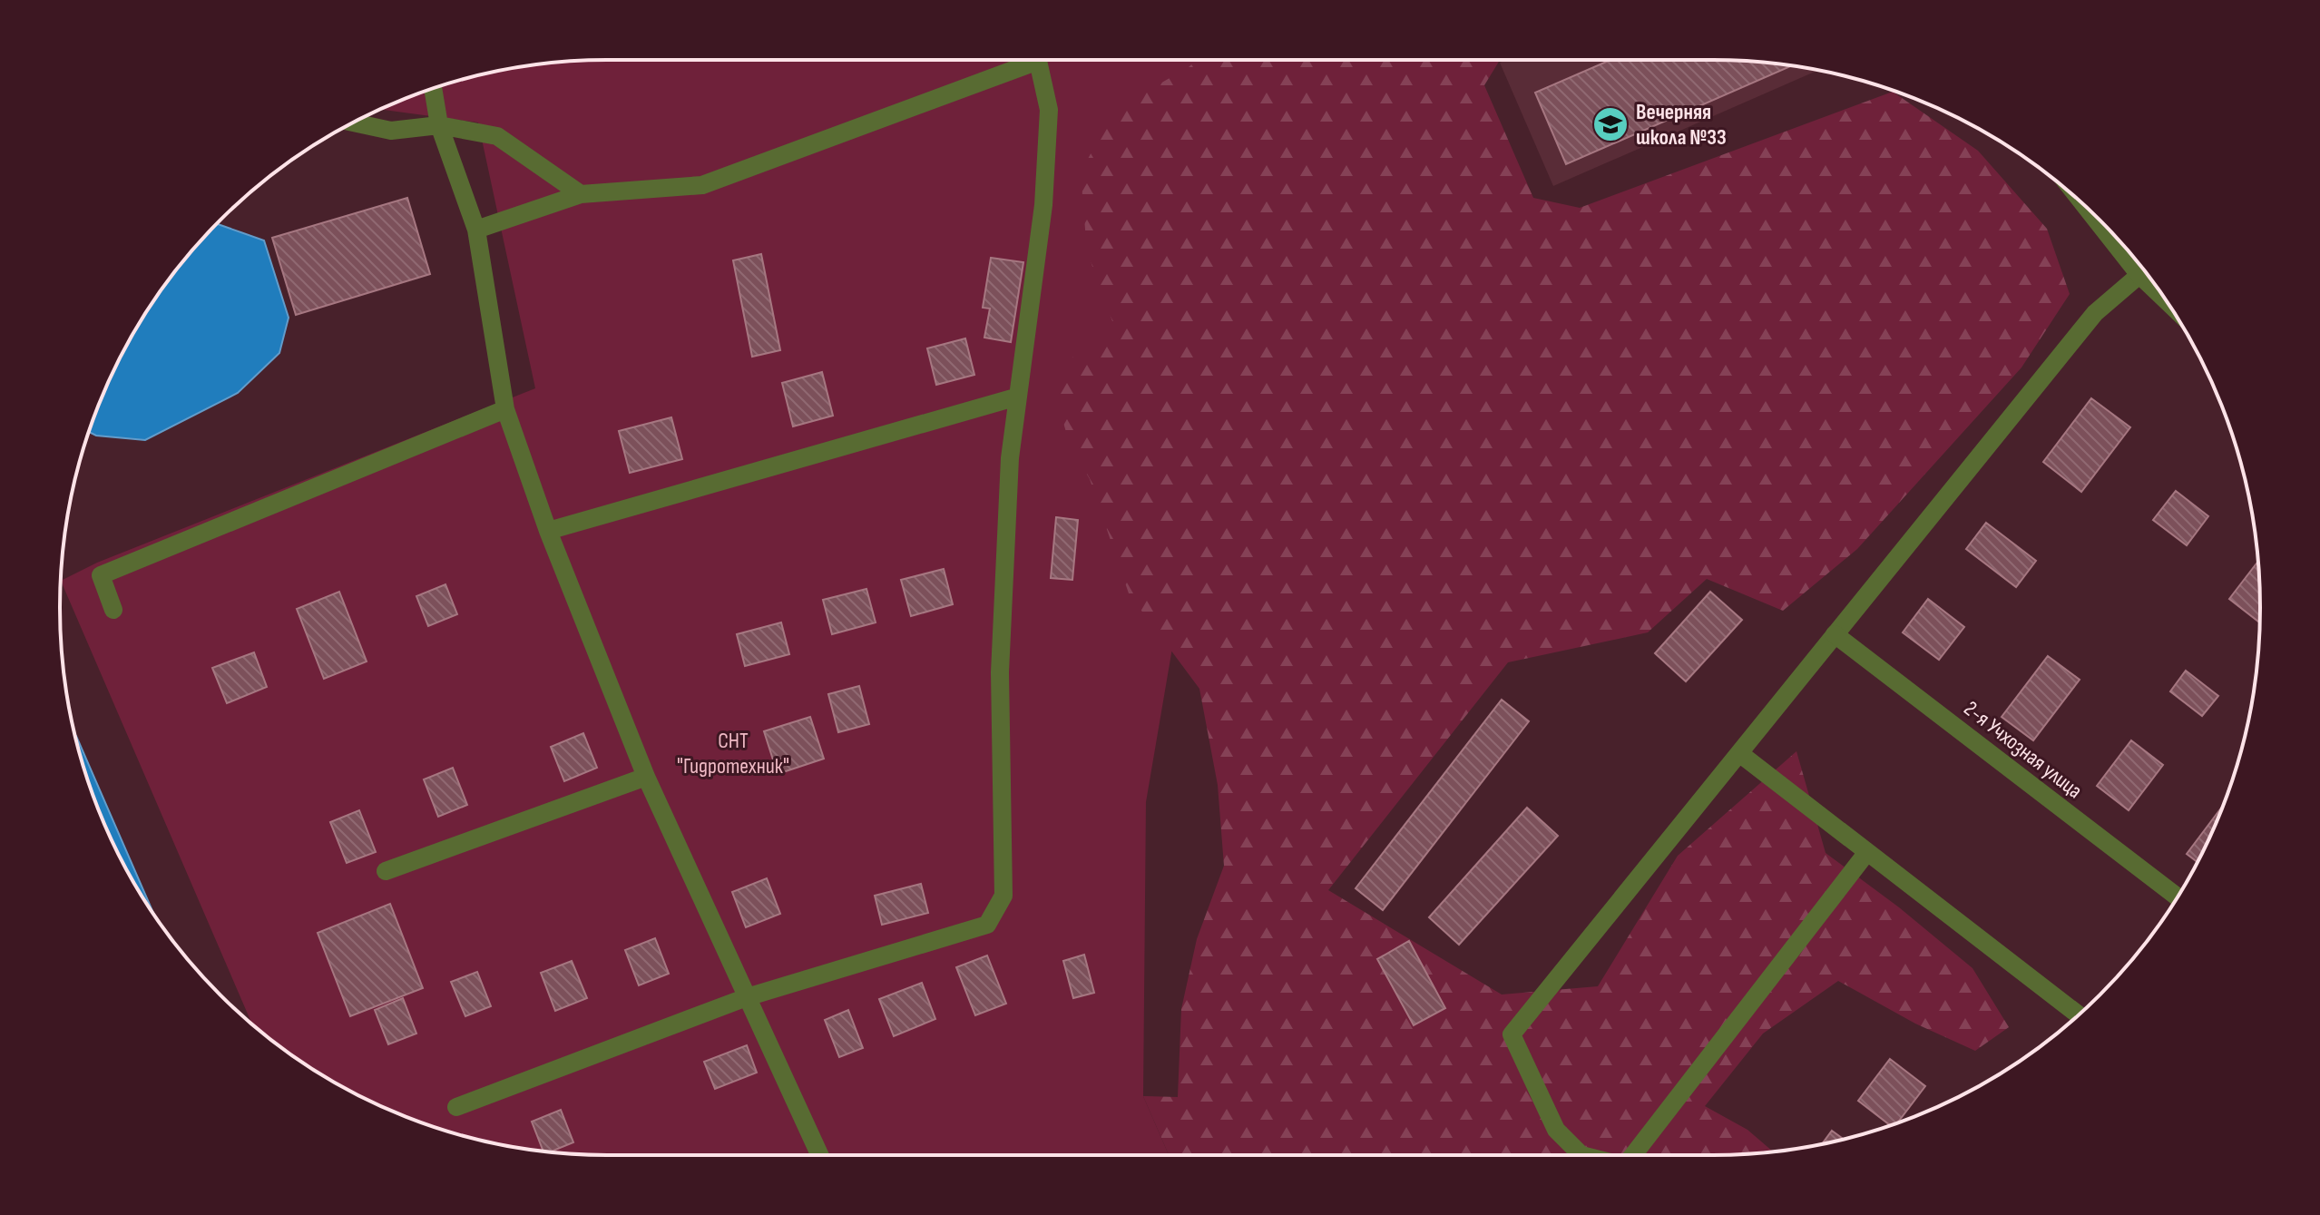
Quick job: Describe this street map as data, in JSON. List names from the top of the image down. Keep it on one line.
{"streets":{"street":["2-я Учхозная улица"]},"parks":["СНТ \"Гидротехник\""],"places":{"school or university":["Вечерняя школа №33"]}}
